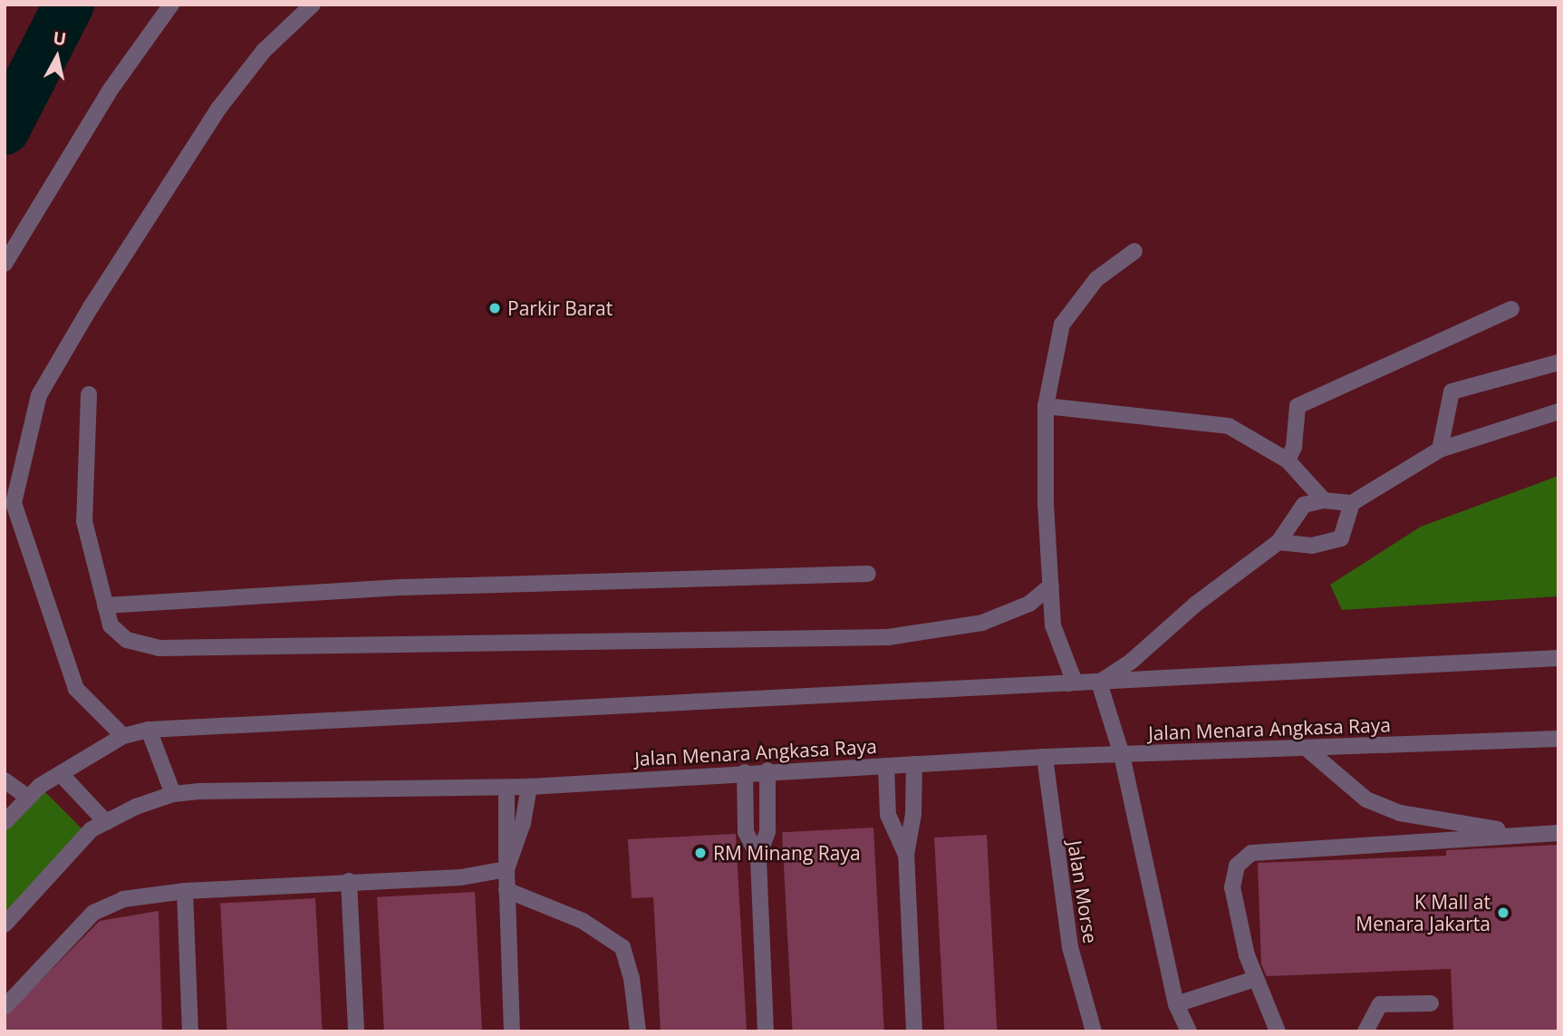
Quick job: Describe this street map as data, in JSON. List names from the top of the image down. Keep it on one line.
{"streets":{"street":["Jalan Menara Angkasa Raya","Jalan Morse"]},"crossings":[["Jalan Menara Angkasa Raya","Jalan Morse"]],"places":["Parkir Barat","RM Minang Raya","K Mall at Menara Jakarta"],"north":"top"}
